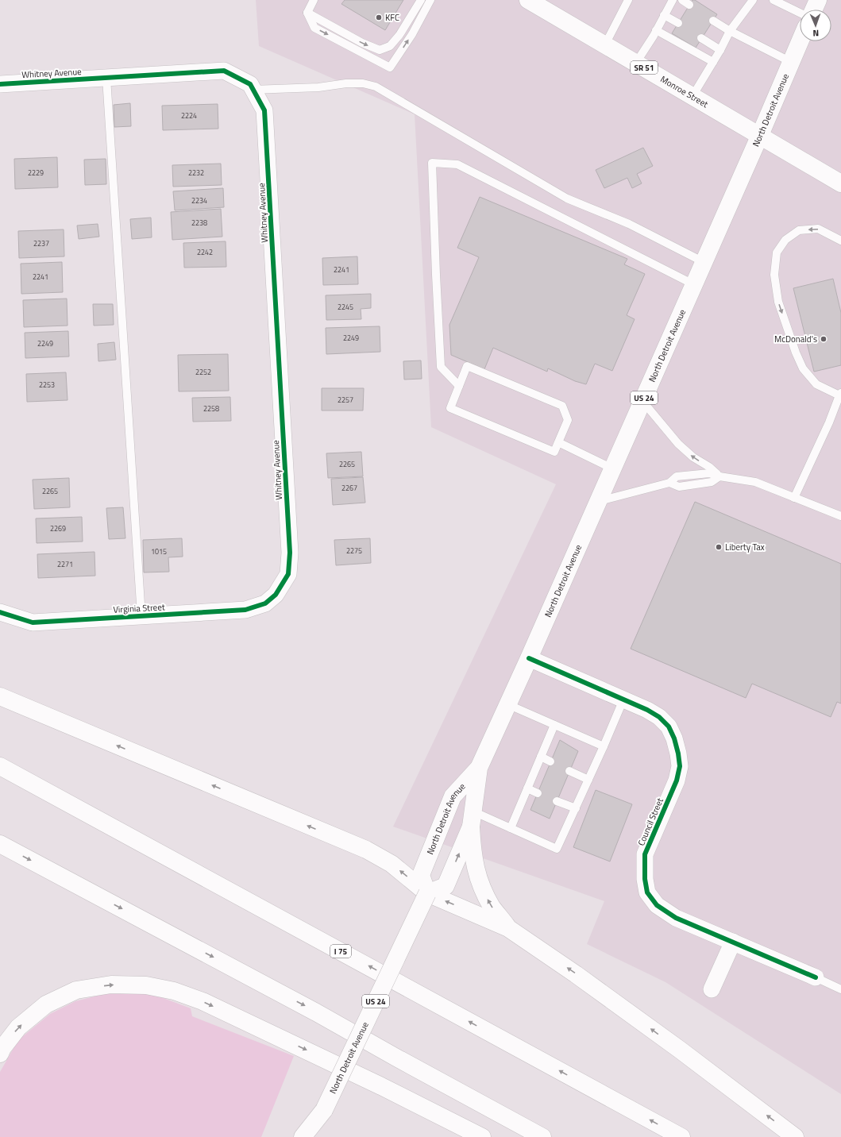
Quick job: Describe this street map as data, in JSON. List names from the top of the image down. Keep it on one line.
{"streets":{"main road":["SR 51","Monroe Street","North Detroit Avenue","US 24","I 75"],"street":["Whitney Avenue","Virginia Street","Council Street"]},"crossings":[["Whitney Avenue","Virginia Street"],["Monroe Street","North Detroit Avenue"],["North Detroit Avenue","Council Street"]],"places":["KFC","McDonald's","Liberty Tax"],"house_numbers":["2224","2229","2232","2234","2238","2237","2242","2241","2241","2245","2249","2249","2252","2253","2257","2258","2265","2267","2265","2269","2275","1015","2271"],"north":"bottom"}
